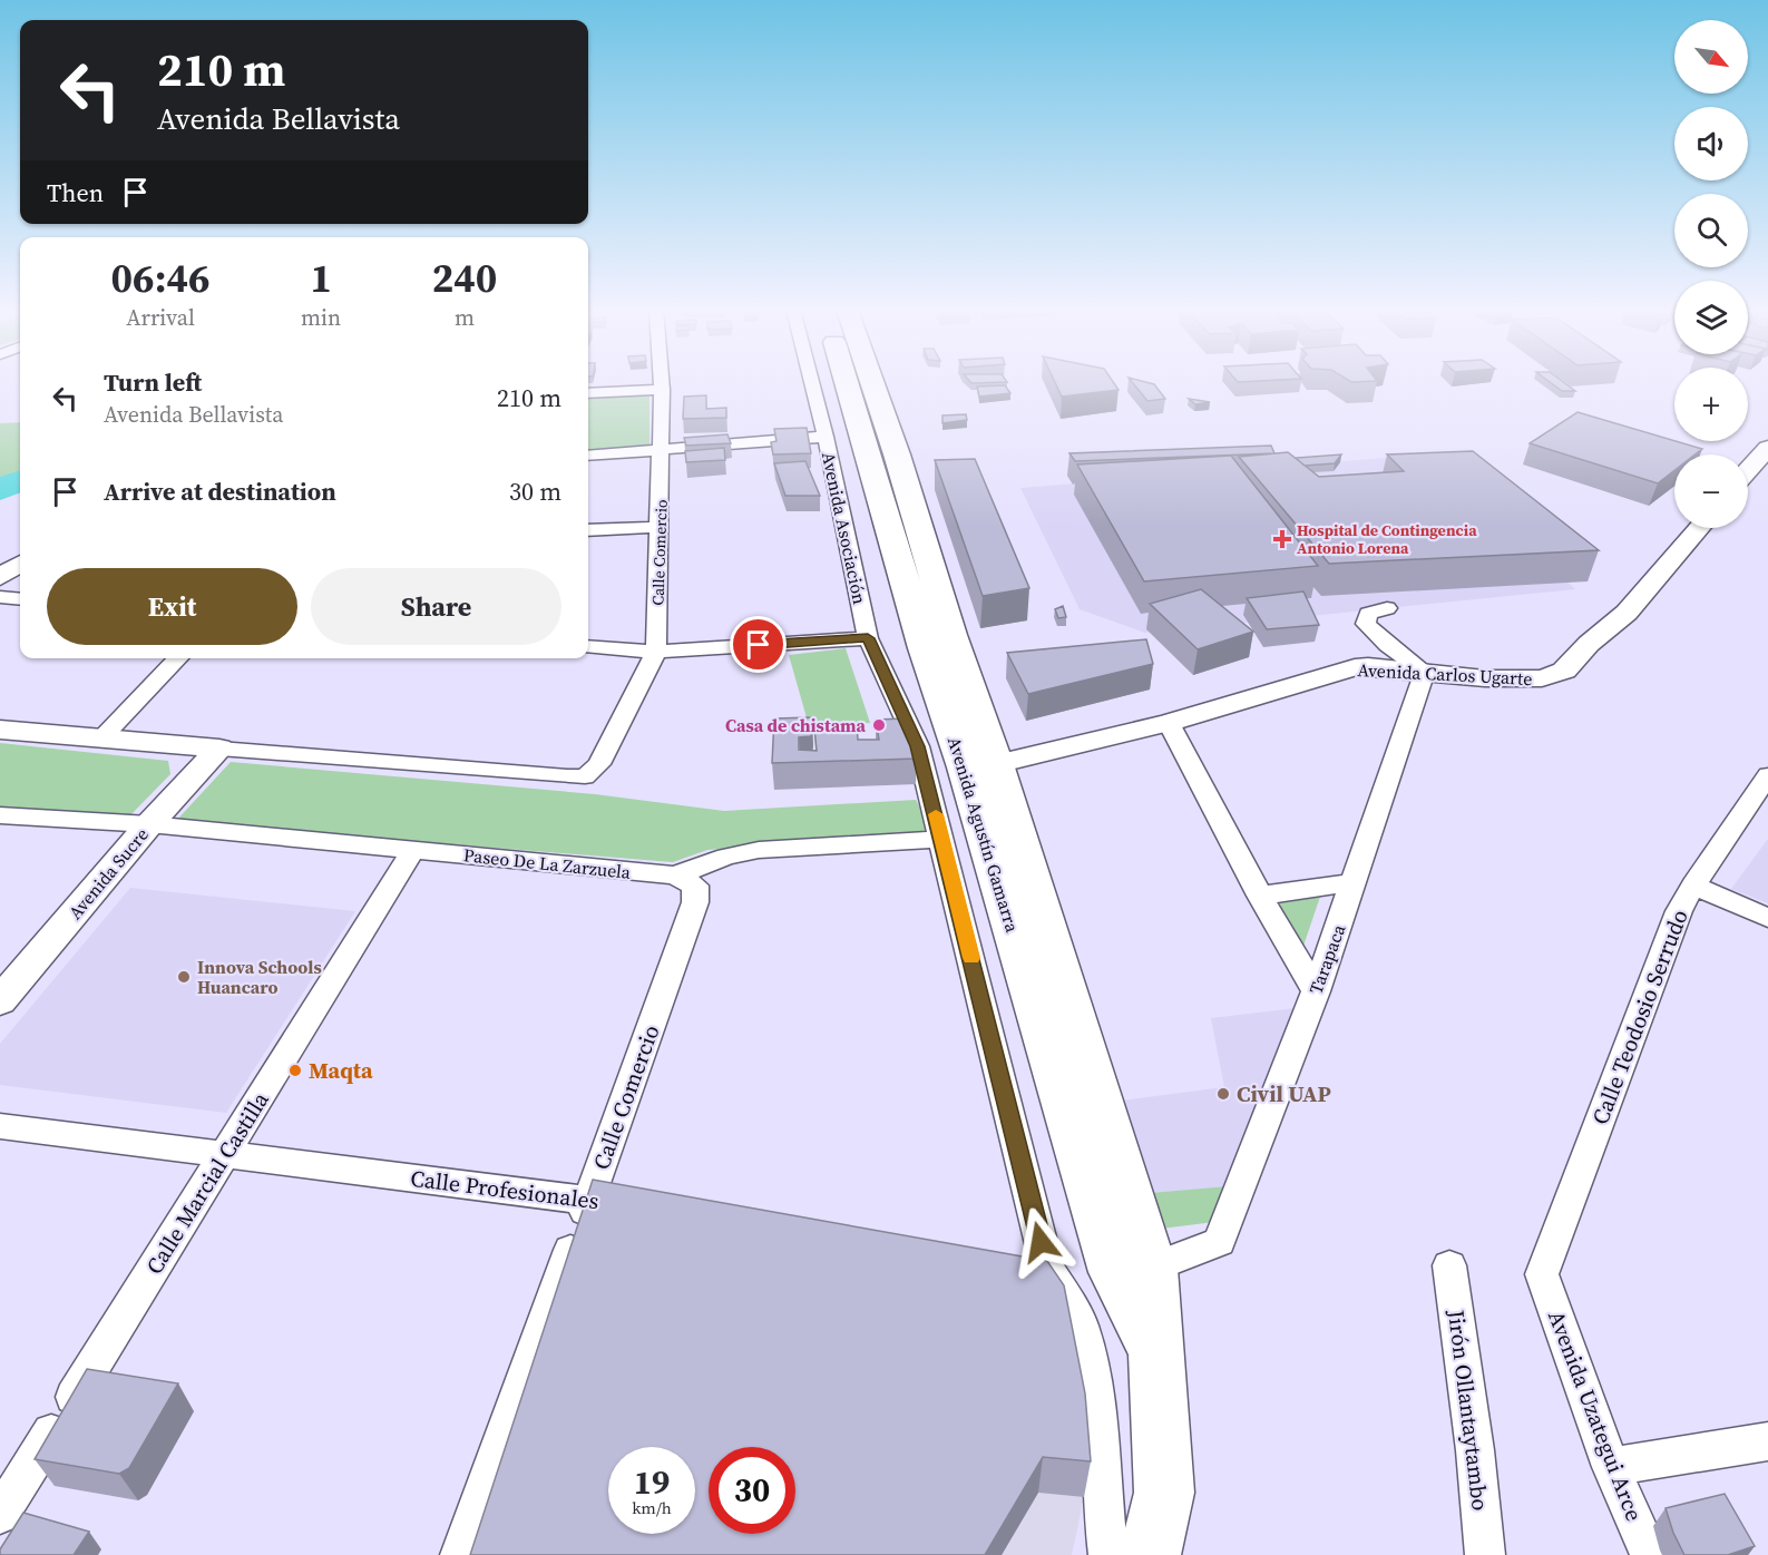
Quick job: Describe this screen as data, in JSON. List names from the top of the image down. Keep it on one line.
{"streets":{"highway":["Avenida Agustín Gamarra"],"street":["Avenida Asociación","Calle Comercio","Avenida Carlos Ugarte","Paseo De La Zarzuela","Avenida Sucre","Tarapaca","Calle Teodosio Serrudo","Calle Marcial Castilla","Calle Profesionales","Jirón Ollantaytambo","Avenida Uzategui Arce"]},"crossings":[["Avenida Asociación","Paseo De La Zarzuela"],["Calle Comercio","Paseo De La Zarzuela"],["Calle Comercio","Avenida Sucre"],["Calle Comercio","Calle Profesionales"],["Avenida Carlos Ugarte","Avenida Agustín Gamarra"],["Avenida Carlos Ugarte","Tarapaca"],["Avenida Agustín Gamarra","Tarapaca"],["Paseo De La Zarzuela","Avenida Sucre"],["Paseo De La Zarzuela","Calle Marcial Castilla"],["Calle Teodosio Serrudo","Avenida Uzategui Arce"],["Calle Marcial Castilla","Calle Profesionales"]],"places":{"health":["Hospital de Contingencia Antonio Lorena"],"other":["Casa de chistama","Innova Schools Huancaro","Maqta","Civil UAP"]},"north":"bottom right","page":{"map_buttons":["+","−"],"turn":["210 m","Avenida Bellavista"],"then":"Then","eta":["06:46","Arrival","1","min","240","m"],"list":[{"name":"Turn left","note":"Avenida Bellavista","value":"210 m"},{"name":"Arrive at destination","value":"30 m"}],"buttons":["Exit","Share"],"speed":"19 km/h","limit":"30"}}
